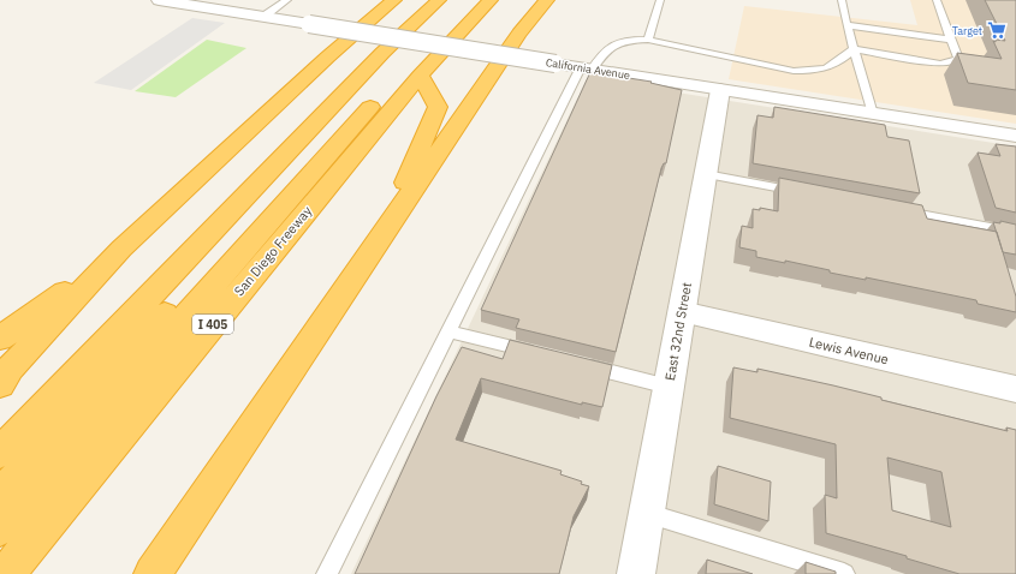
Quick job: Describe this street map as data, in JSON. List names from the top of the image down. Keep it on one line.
{"streets":{"highway":["San Diego Freeway","I 405"],"street":["California Avenue","East 32nd Street","Lewis Avenue"]},"crossings":[["California Avenue","East 32nd Street"],["East 32nd Street","Lewis Avenue"]],"places":{"supermarket":["Target"]}}
